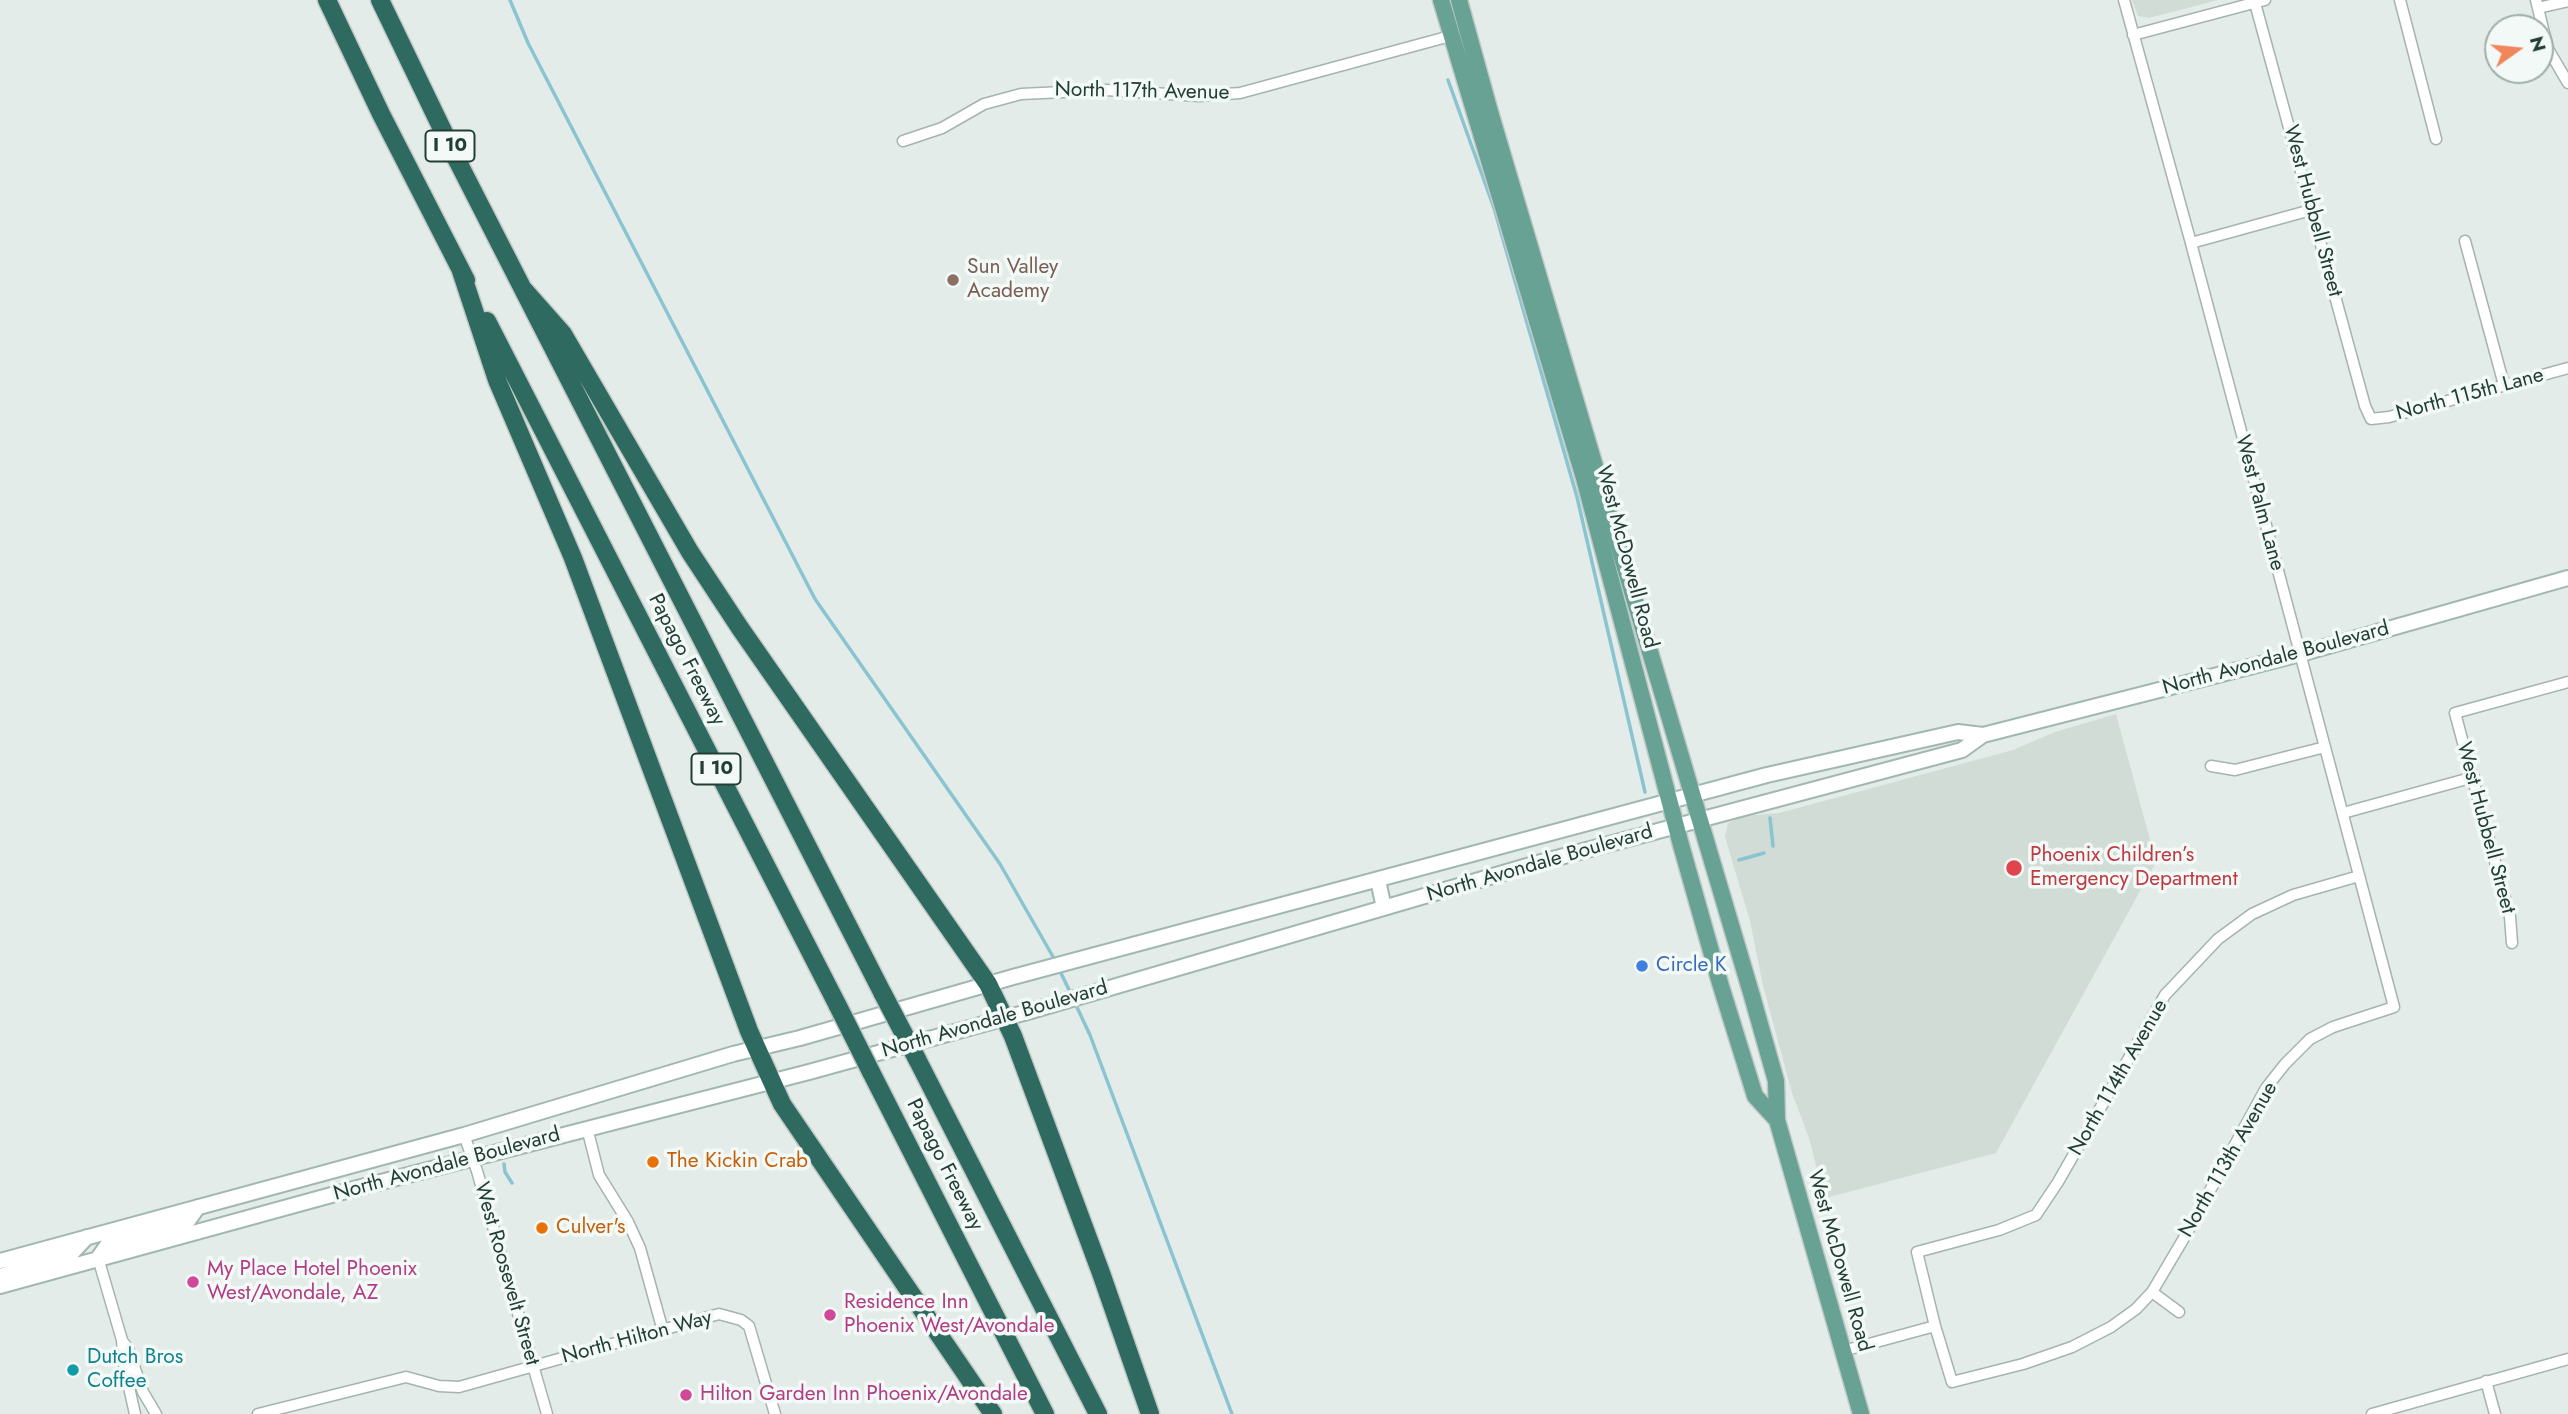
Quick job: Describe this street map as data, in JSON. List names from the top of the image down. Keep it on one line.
{"streets":{"highway":["I 10","Papago Freeway"],"main road":["West McDowell Road","North Avondale Boulevard"],"street":["North 117th Avenue","West Hubbell Street","North 115th Lane","West Palm Lane","North 114th Avenue","North 113th Avenue","West Roosevelt Street","North Hilton Way"]},"crossings":[["North 117th Avenue","West McDowell Road"],["West Hubbell Street","North 115th Lane"],["West Palm Lane","North Avondale Boulevard"],["West Palm Lane","North 114th Avenue"],["West Palm Lane","North 113th Avenue"],["West McDowell Road","North Avondale Boulevard"],["North Avondale Boulevard","West Roosevelt Street"],["North 114th Avenue","North 113th Avenue"],["West Roosevelt Street","North Hilton Way"]],"places":["Sun Valley Academy","Phoenix Children’s Emergency Department","Circle K","The Kickin Crab","Culver's","My Place Hotel Phoenix West/Avondale, AZ","Residence Inn Phoenix West/Avondale","Dutch Bros Coffee","Hilton Garden Inn Phoenix/Avondale"],"north":"right"}
